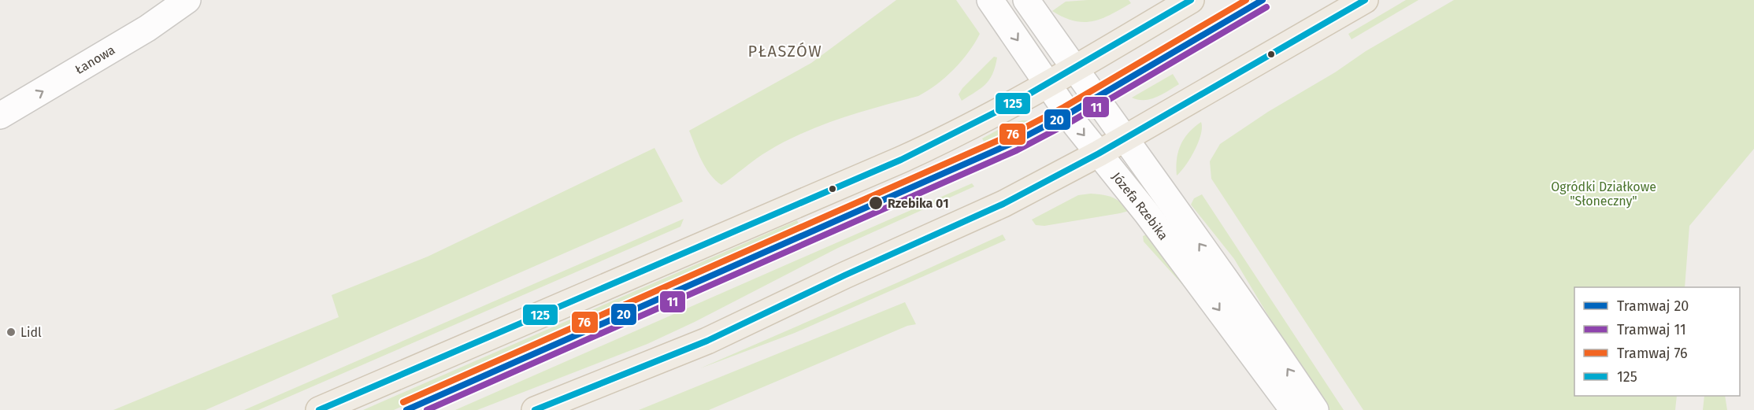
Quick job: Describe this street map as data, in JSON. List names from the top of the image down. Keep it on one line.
{"streets":{"street":["Łanowa","Józefa Rzebika"]},"one_way":["Łanowa"],"districts":["PŁASZÓW"],"parks":["Ogródki Działkowe \"Słoneczny\""],"places":["Rzebika 01","Lidl"],"lines":["tram line 20","tram line 76","transit line 125","tram line 11"],"legend":["Tramwaj 20","Tramwaj 11","Tramwaj 76","125"]}
